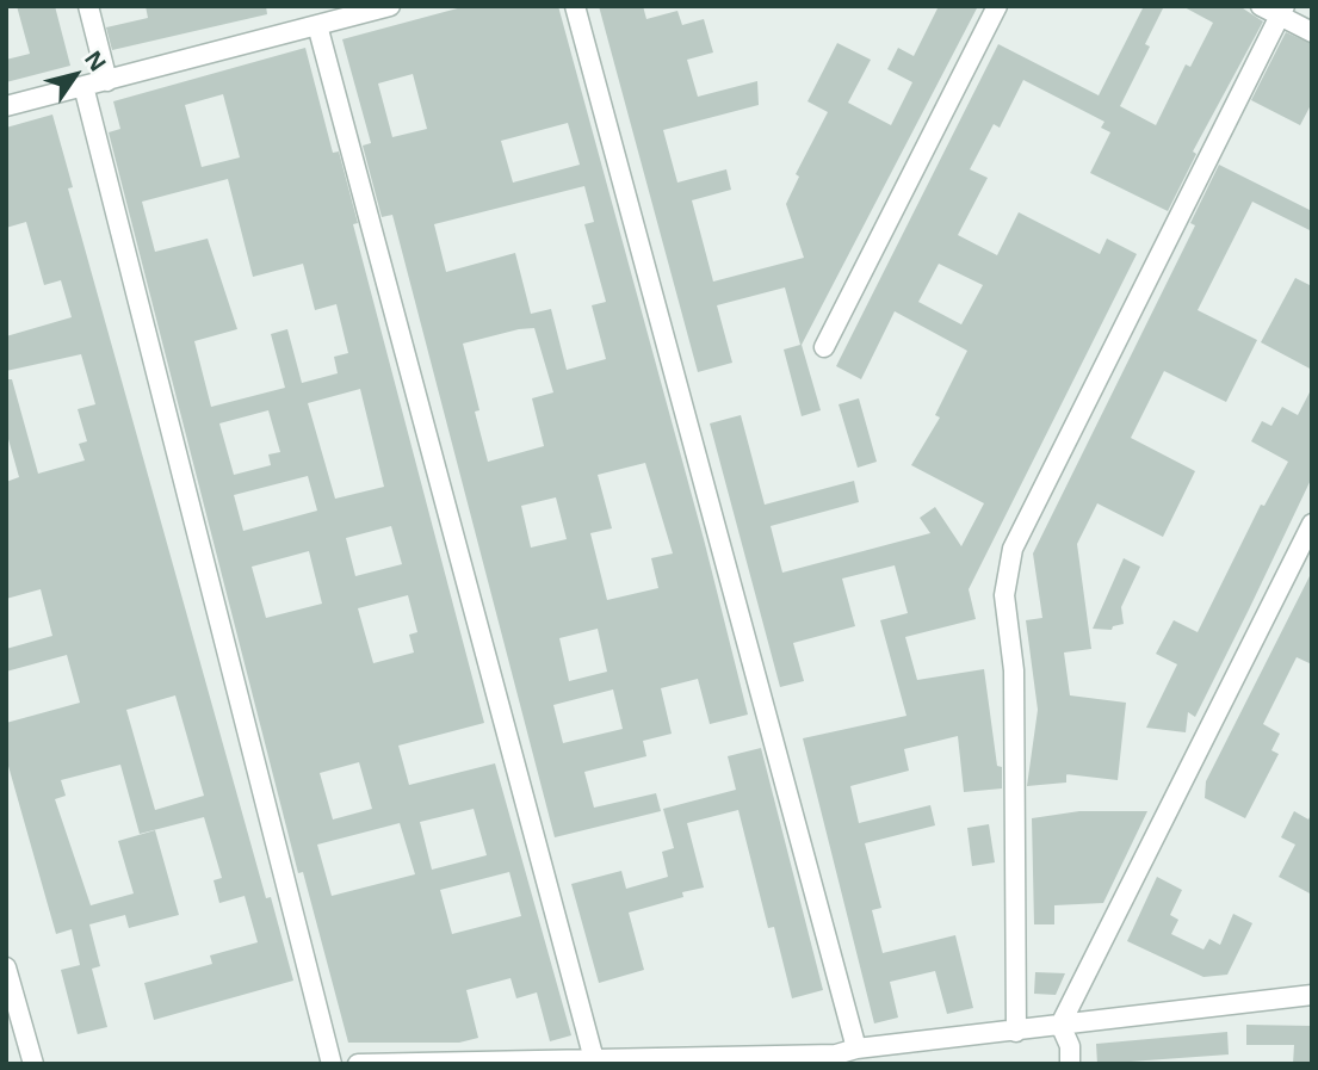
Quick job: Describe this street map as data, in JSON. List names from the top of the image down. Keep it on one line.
{"north":"top right"}
